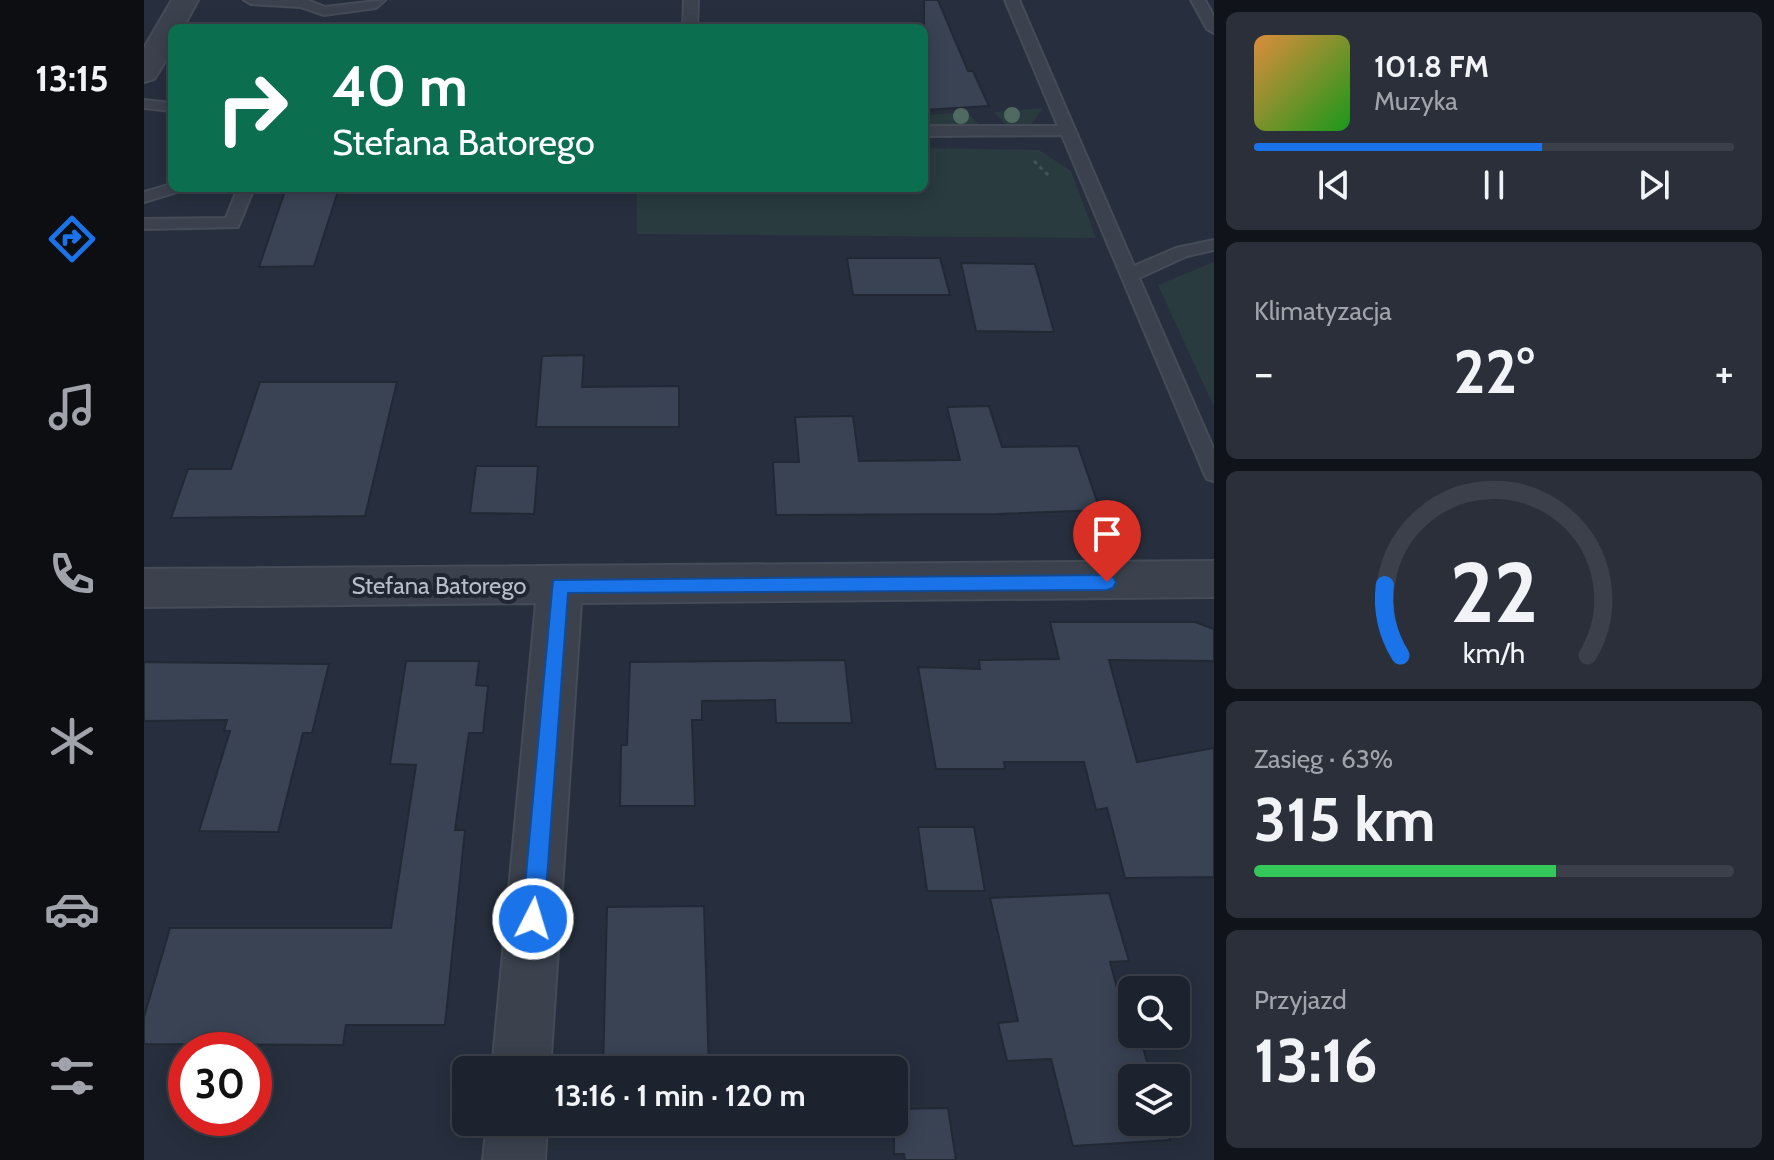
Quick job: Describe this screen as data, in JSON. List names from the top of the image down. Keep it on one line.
{"streets":{"street":["Stefana Batorego"]},"page":{"tabs":"13:15","turn":["40 m","Stefana Batorego"],"song":["101.8 FM","Muzyka"],"tile":["Klimatyzacja",["Zasięg · 63%","315 km"],["Przyjazd","13:16"]],"heat":["−","22°","+"],"limit":"30","trip":"13:16 · 1 min · 120 m","gauge":["22","km/h"]}}
